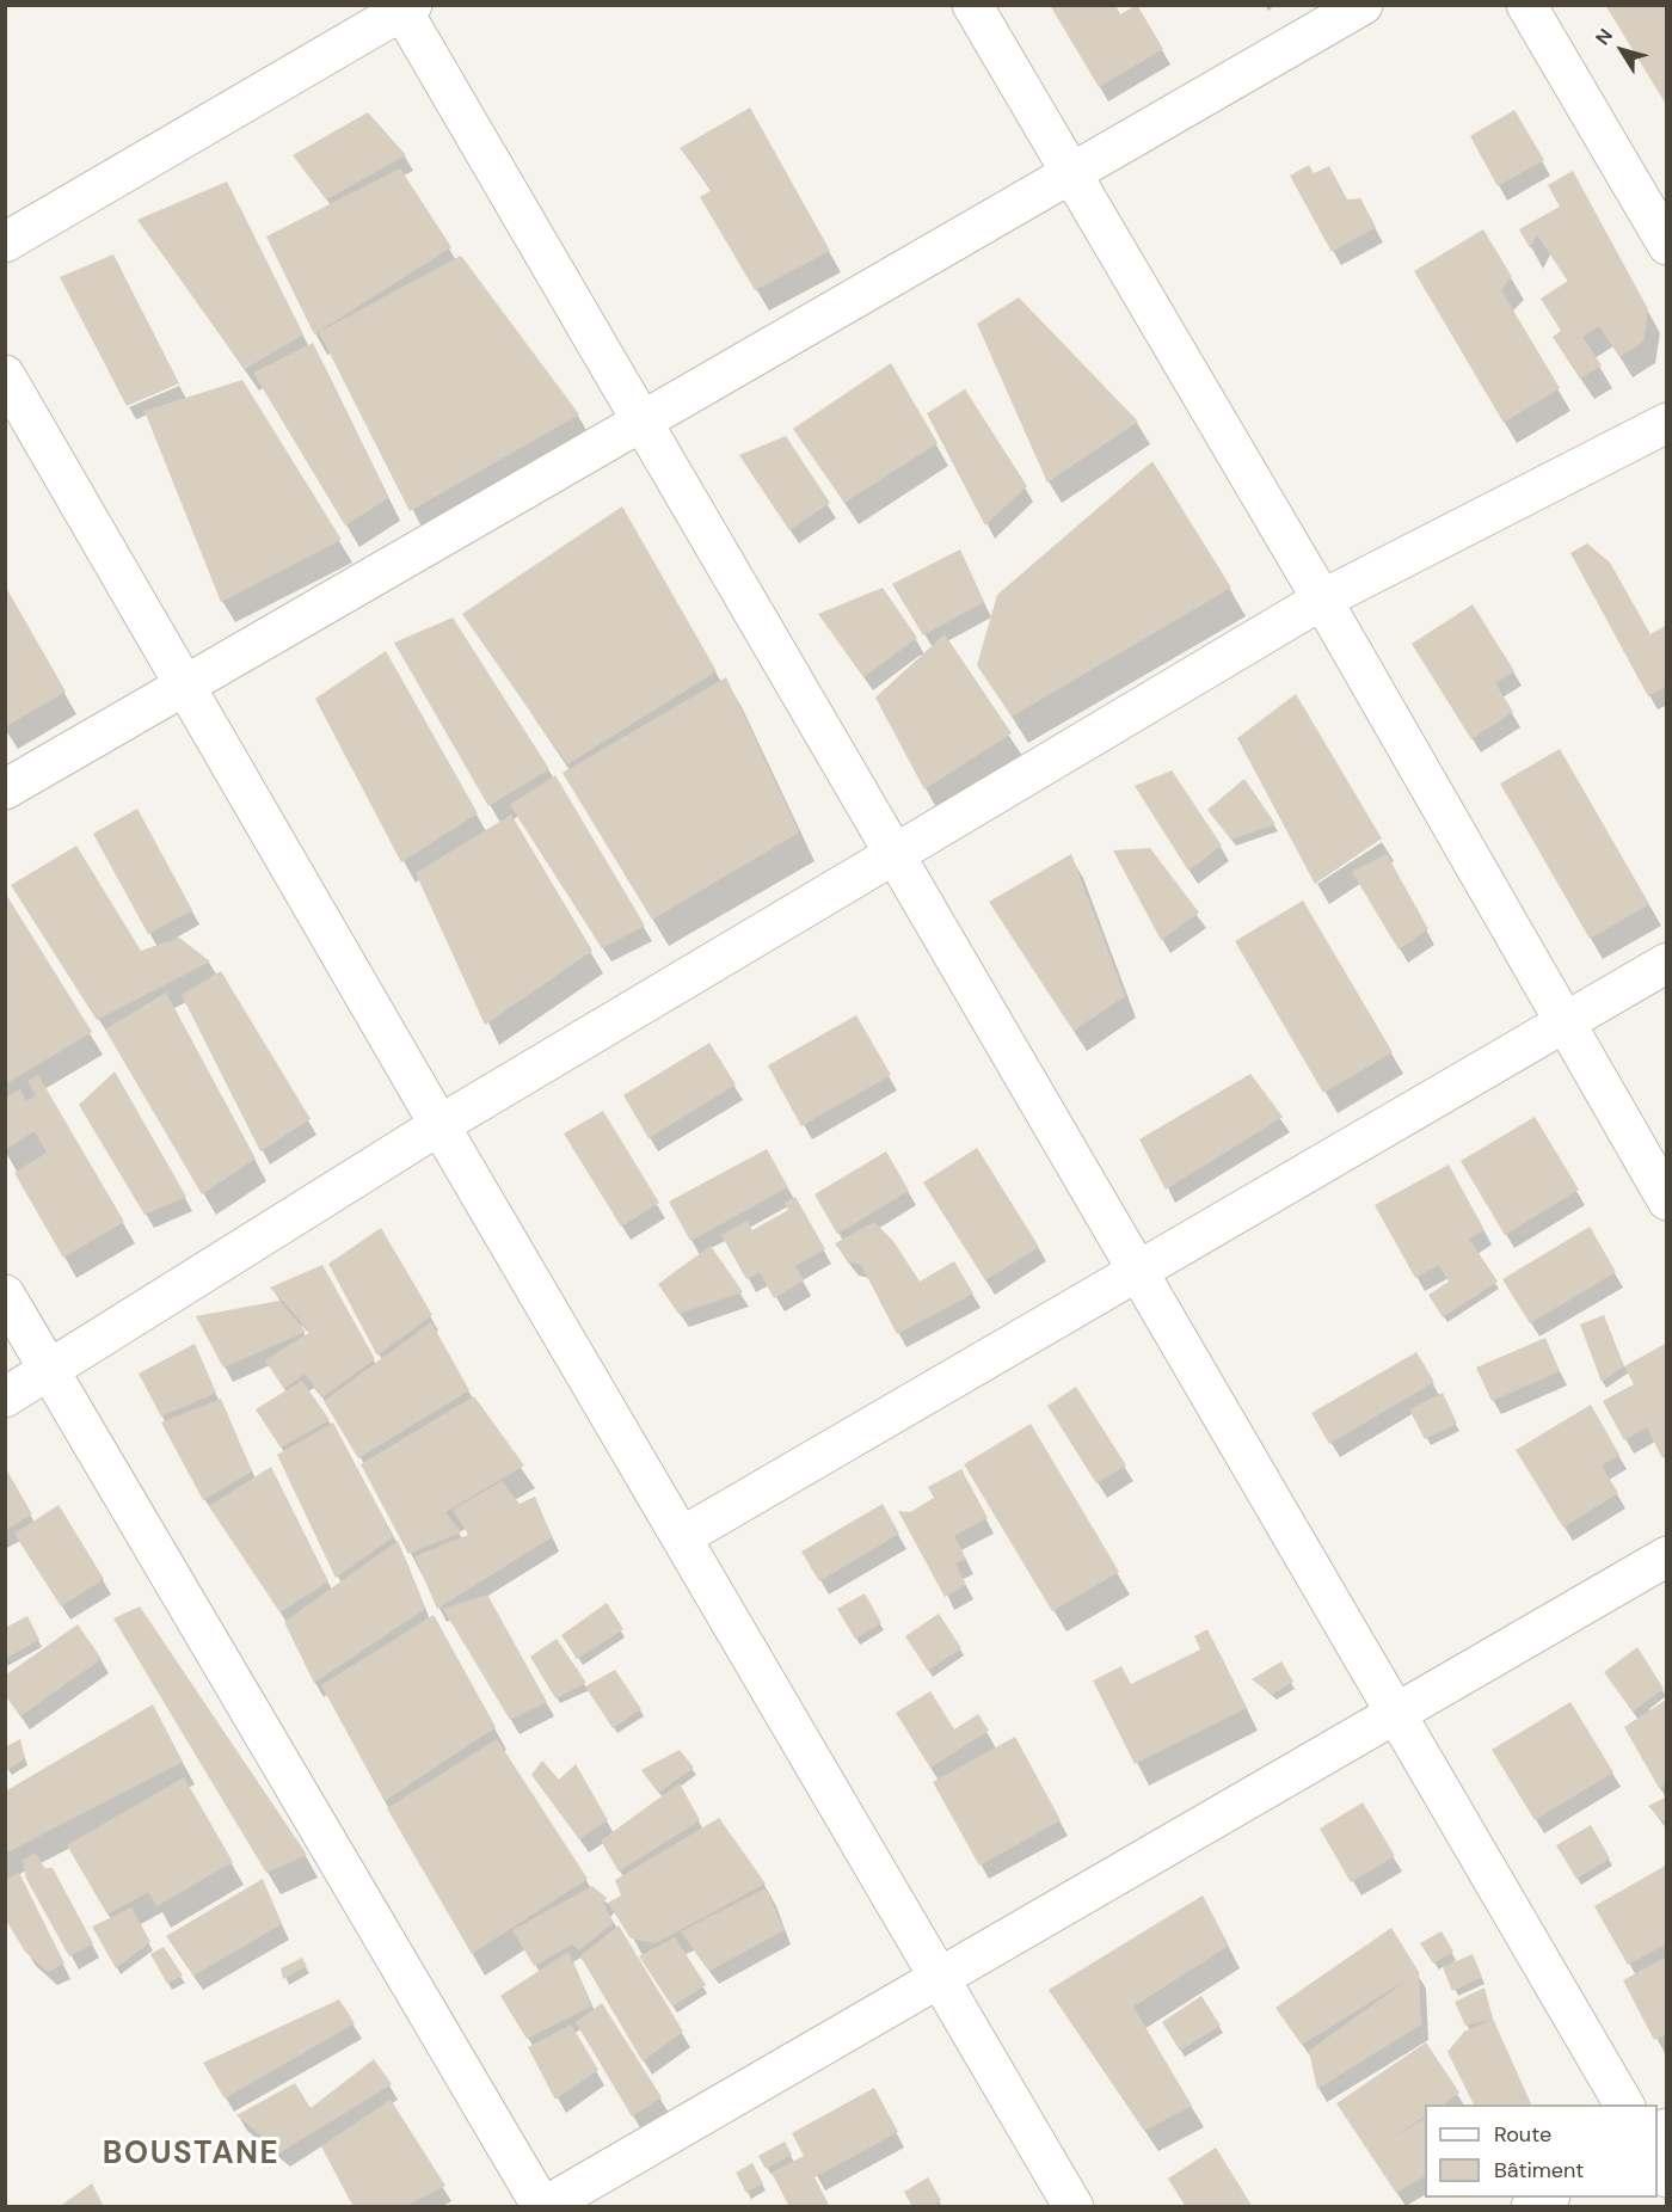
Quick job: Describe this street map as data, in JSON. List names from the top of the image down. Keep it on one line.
{"districts":["BOUSTANE"],"legend":["Route","Bâtiment"],"north":"top left"}
